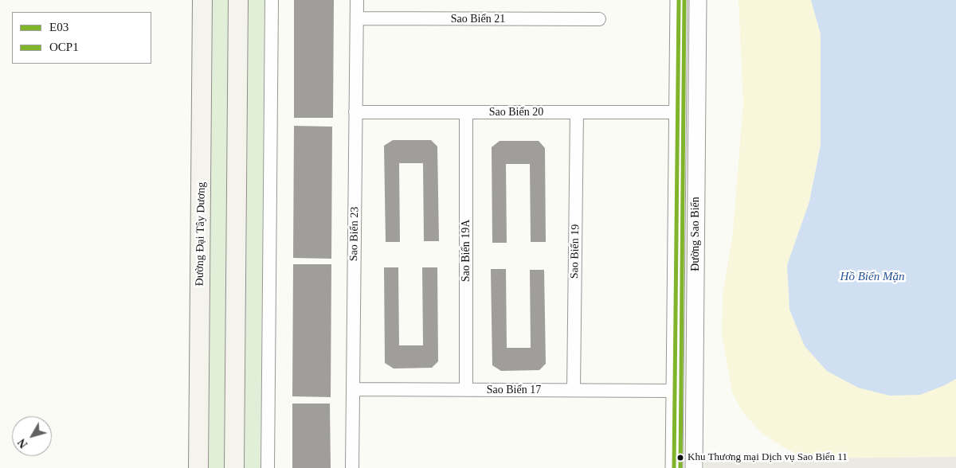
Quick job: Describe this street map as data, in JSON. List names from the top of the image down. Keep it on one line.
{"streets":{"main road":["Đường Đại Tây Dương"],"street":["Sao Biển 21","Sao Biển 20","Sao Biển 23","Đường Sao Biển","Sao Biển 19A","Sao Biển 19","Sao Biển 17"]},"crossings":[["Sao Biển 21","Sao Biển 23"],["Sao Biển 20","Sao Biển 23"],["Sao Biển 20","Đường Sao Biển"],["Sao Biển 20","Sao Biển 19A"],["Sao Biển 20","Sao Biển 19"],["Sao Biển 23","Sao Biển 17"],["Đường Sao Biển","Sao Biển 17"],["Sao Biển 19A","Sao Biển 17"],["Sao Biển 19","Sao Biển 17"]],"water":["Hồ Biển Mặn"],"places":["Khu Thương mại Dịch vụ Sao Biển 11"],"lines":["transit line E03","transit line OCP1"],"legend":["E03","OCP1"],"north":"bottom left"}
